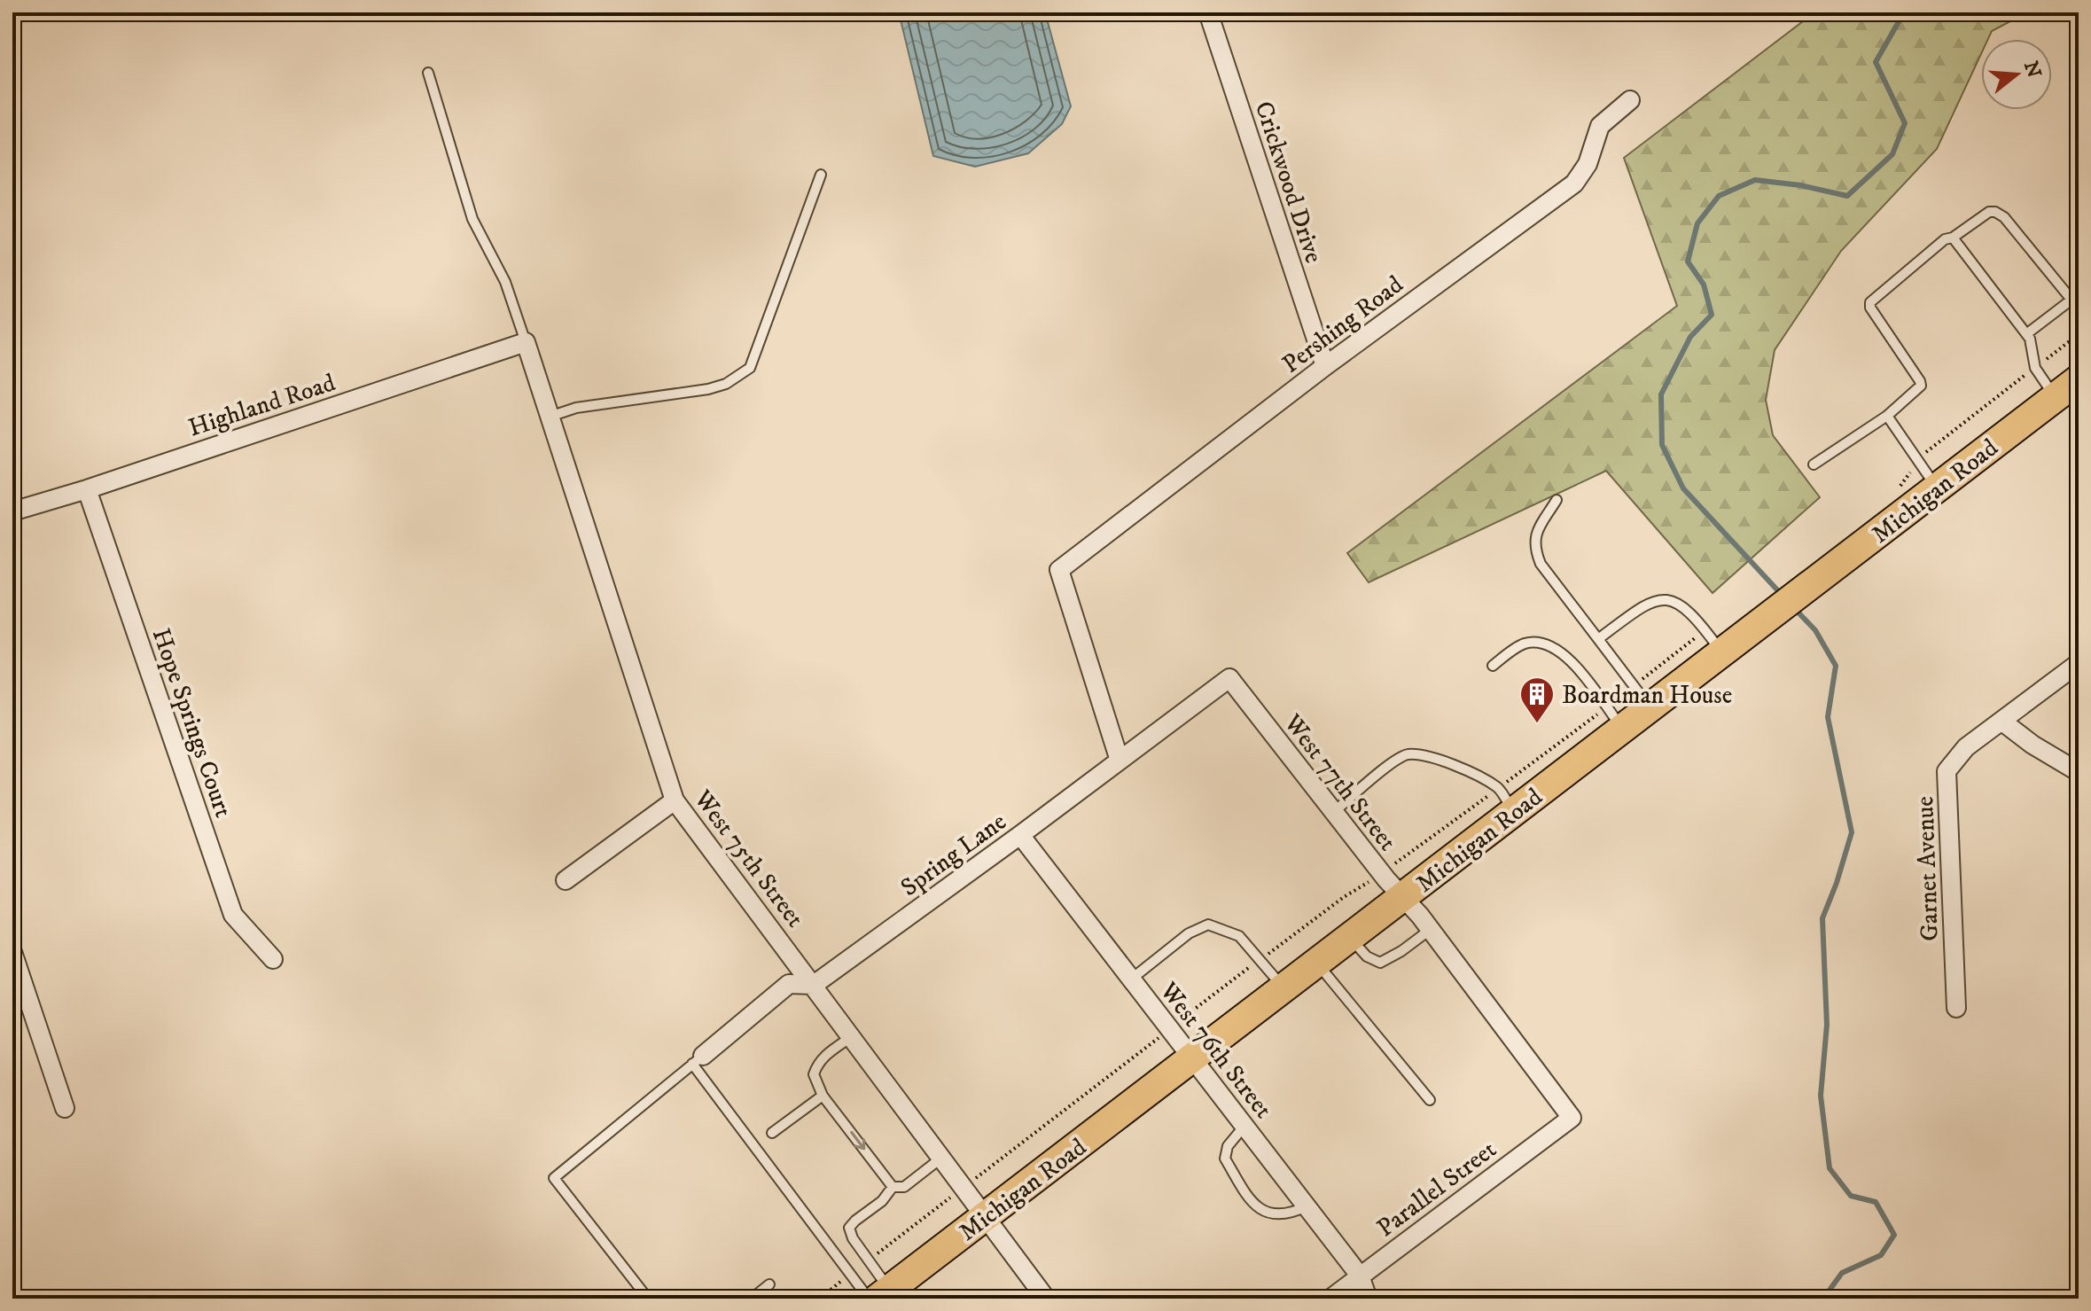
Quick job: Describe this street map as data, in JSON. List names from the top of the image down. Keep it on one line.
{"streets":{"main road":["Michigan Road"],"street":["Crickwood Drive","Pershing Road","Highland Road","Hope Springs Court","West 77th Street","Spring Lane","West 75th Street","Garnet Avenue","West 76th Street","Parallel Street"]},"crossings":[["Crickwood Drive","Pershing Road"],["Pershing Road","Spring Lane"],["Highland Road","Hope Springs Court"],["Highland Road","West 75th Street"],["Michigan Road","West 77th Street"],["Michigan Road","West 75th Street"],["Michigan Road","West 76th Street"],["West 77th Street","Spring Lane"],["West 77th Street","Parallel Street"],["Spring Lane","West 75th Street"],["Spring Lane","West 76th Street"],["West 76th Street","Parallel Street"]],"places":{"building":["Boardman House"]},"north":"right"}
